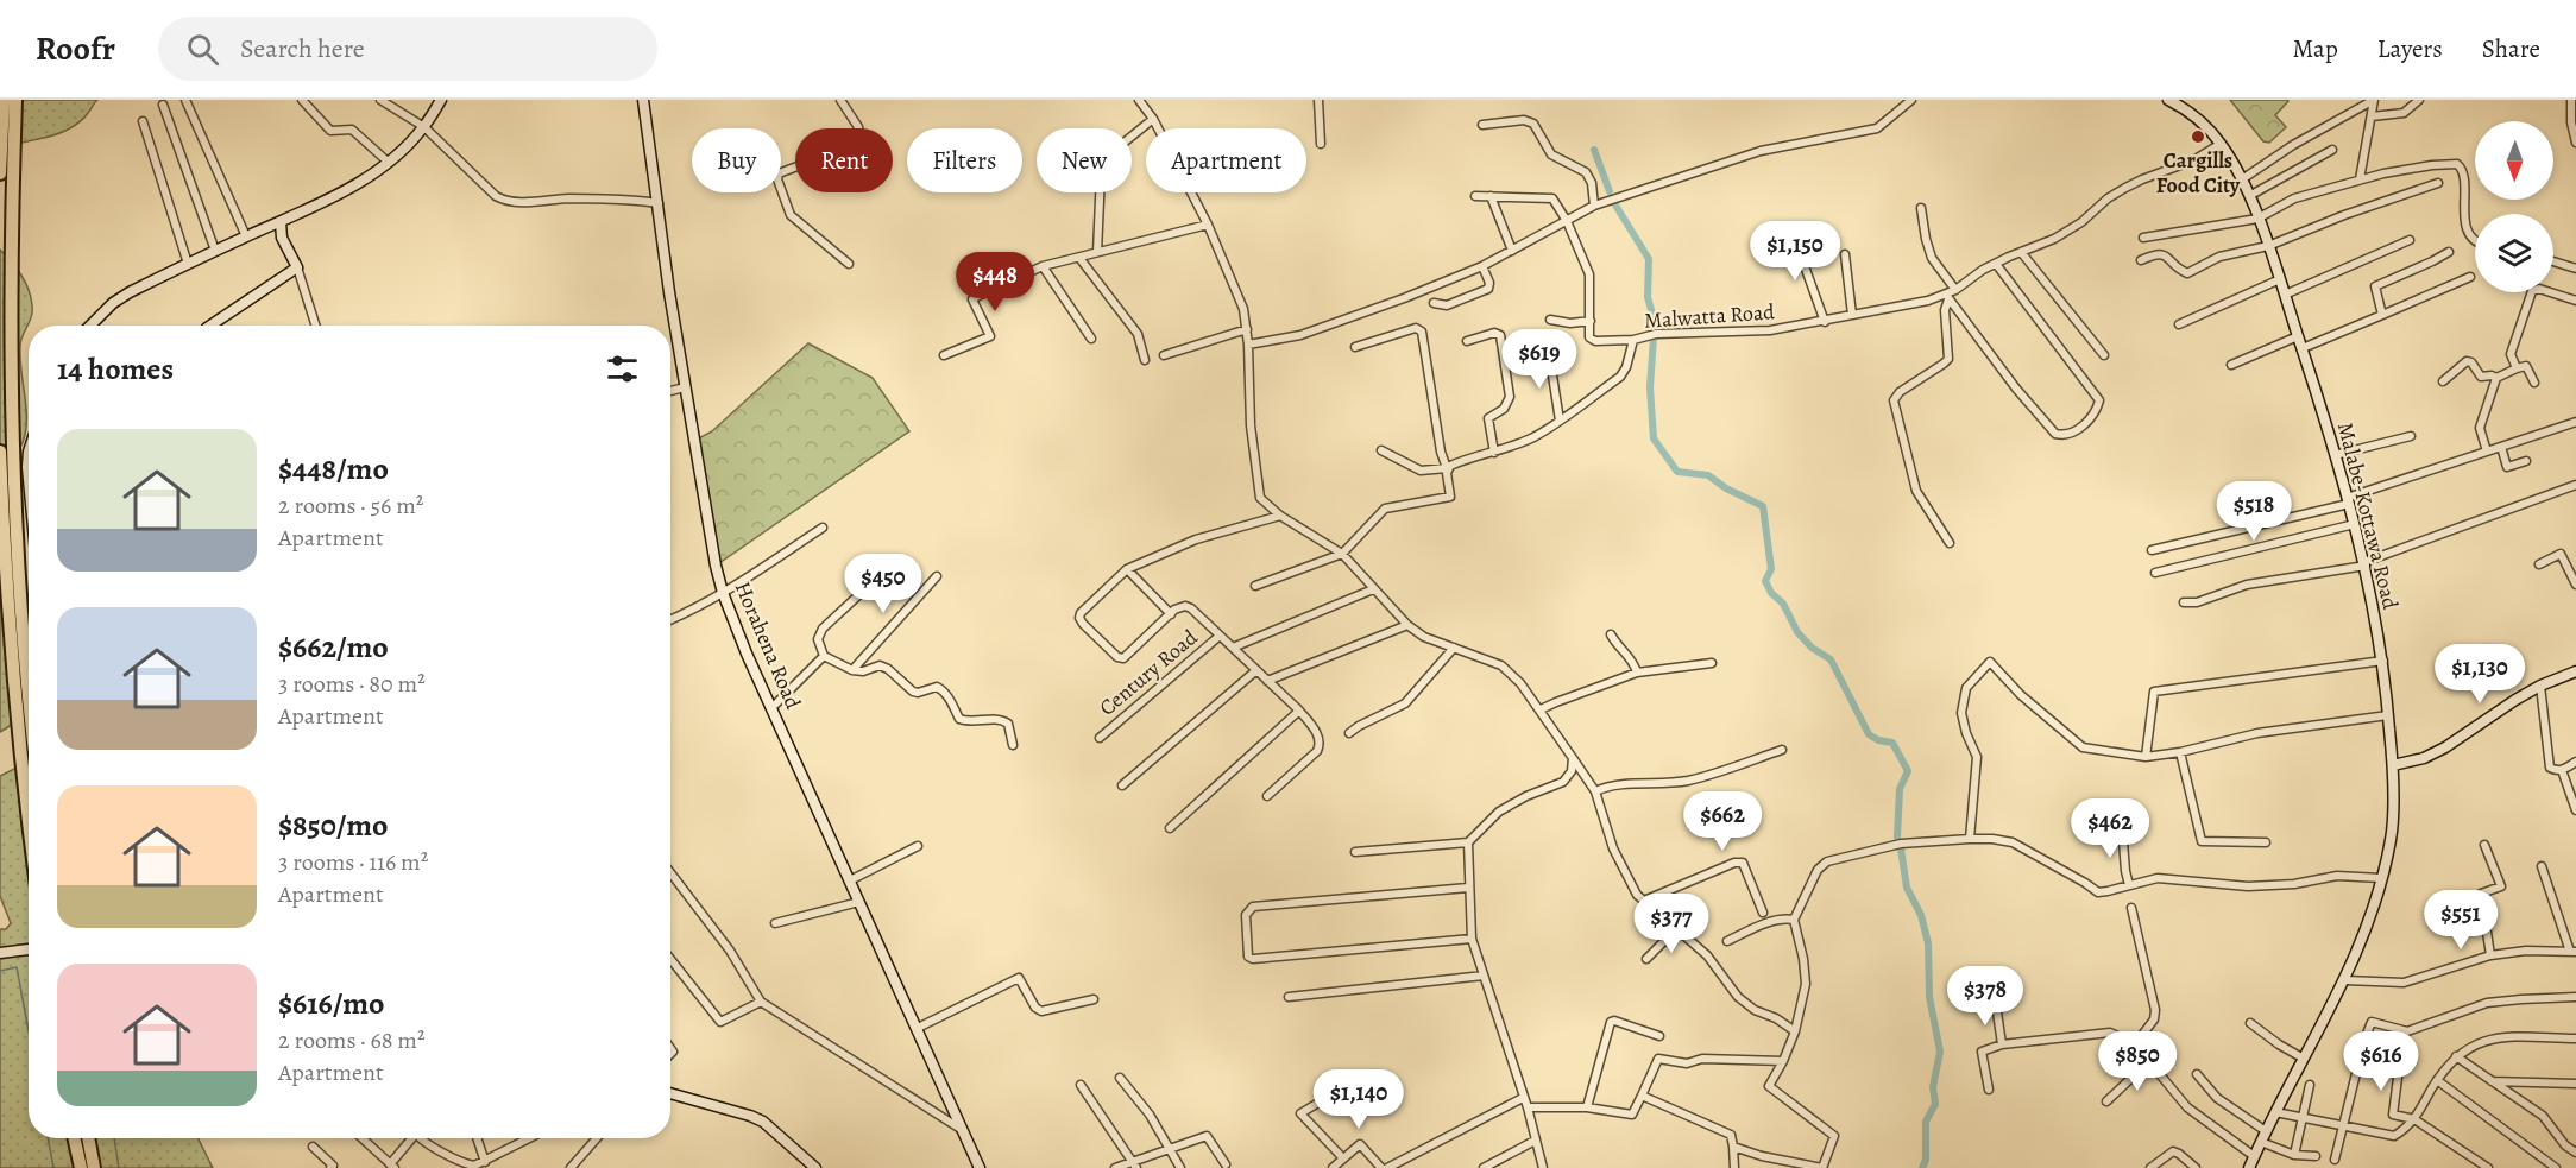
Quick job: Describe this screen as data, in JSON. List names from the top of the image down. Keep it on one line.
{"streets":{"street":["Malwatta Road","Malabe-Kottawa Road","Horahena Road","Century Road"]},"crossings":[["Malwatta Road","Malabe-Kottawa Road"]],"places":["Cargills Food City"],"north":"bottom","page":{"header":"Roofr","search":"Search here","nav":["Map","Layers","Share"],"chip":["Buy","Rent","Filters","New","Apartment"],"price":["$1,150","$448","$619","$518","$450","$1,130","$662","$462","$551","$377","$378","$850","$616","$1,140"],"heading":"14 homes","list":[{"name":"$448/mo","note":"2 rooms · 56 m² · Apartment"},{"name":"$662/mo","note":"3 rooms · 80 m² · Apartment"},{"name":"$850/mo","note":"3 rooms · 116 m² · Apartment"},{"name":"$616/mo","note":"2 rooms · 68 m² · Apartment"}]}}
